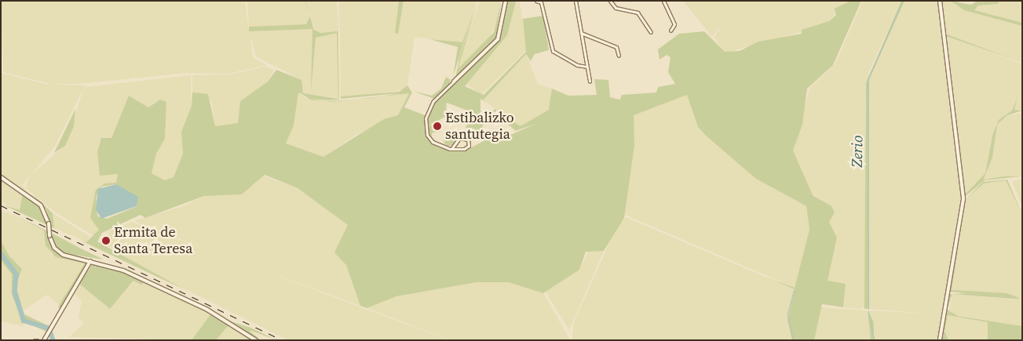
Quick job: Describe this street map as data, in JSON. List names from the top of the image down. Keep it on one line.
{"water":["Zerio"],"places":["Estibalizko santutegia","Ermita de Santa Teresa"]}
